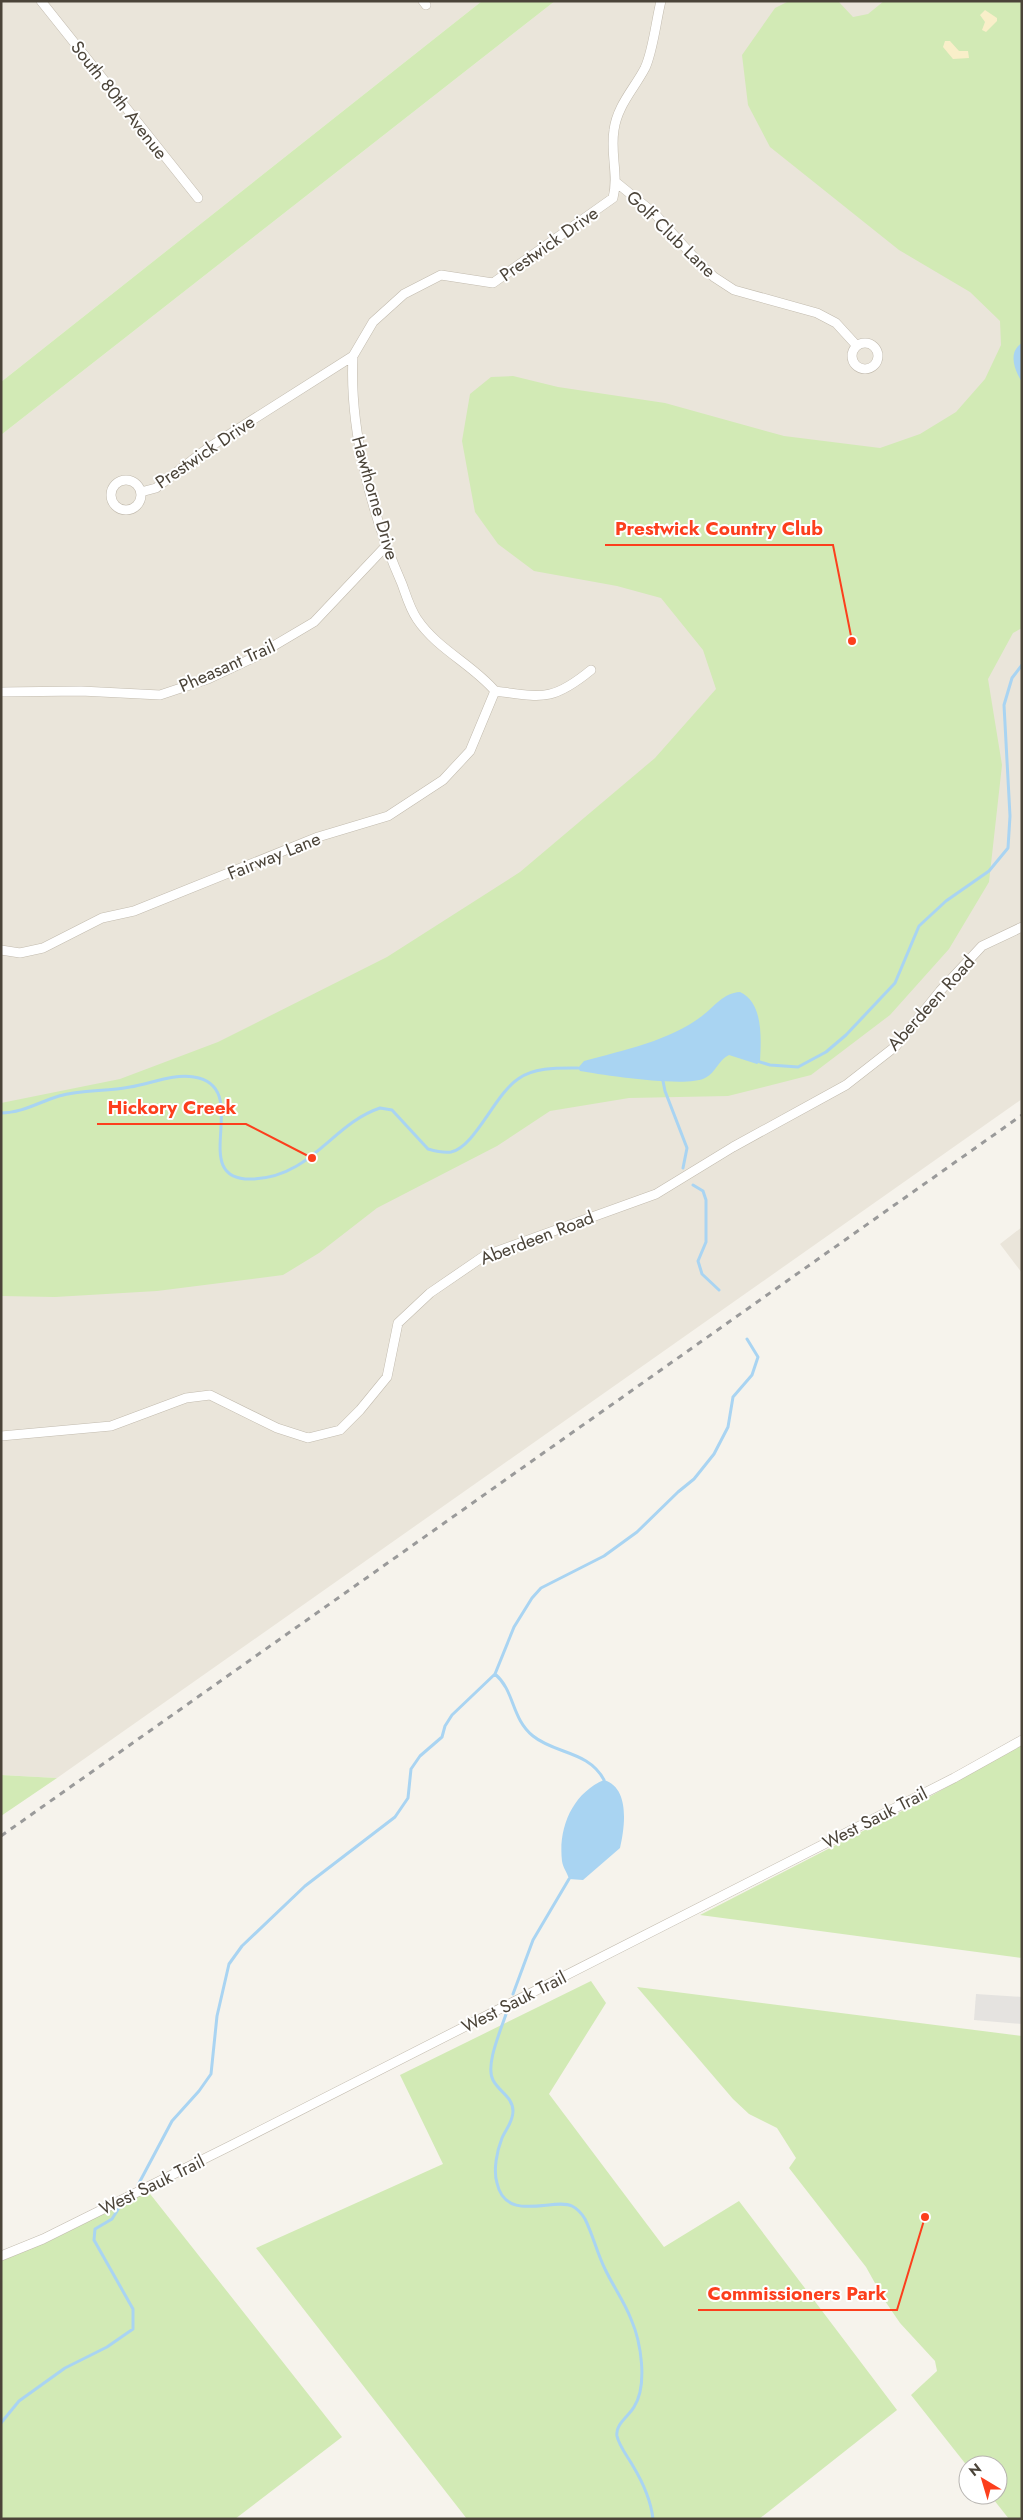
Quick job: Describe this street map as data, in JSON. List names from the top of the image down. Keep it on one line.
{"streets":{"street":["South 80th Avenue","Golf Club Lane","Prestwick Drive","Hawthorne Drive","Pheasant Trail","Fairway Lane","Aberdeen Road","West Sauk Trail"]},"crossings":[["Golf Club Lane","Prestwick Drive"],["Prestwick Drive","Hawthorne Drive"],["Hawthorne Drive","Pheasant Trail"],["Hawthorne Drive","Fairway Lane"]],"places":["Prestwick Country Club","Hickory Creek","Commissioners Park"],"north":"top left"}
